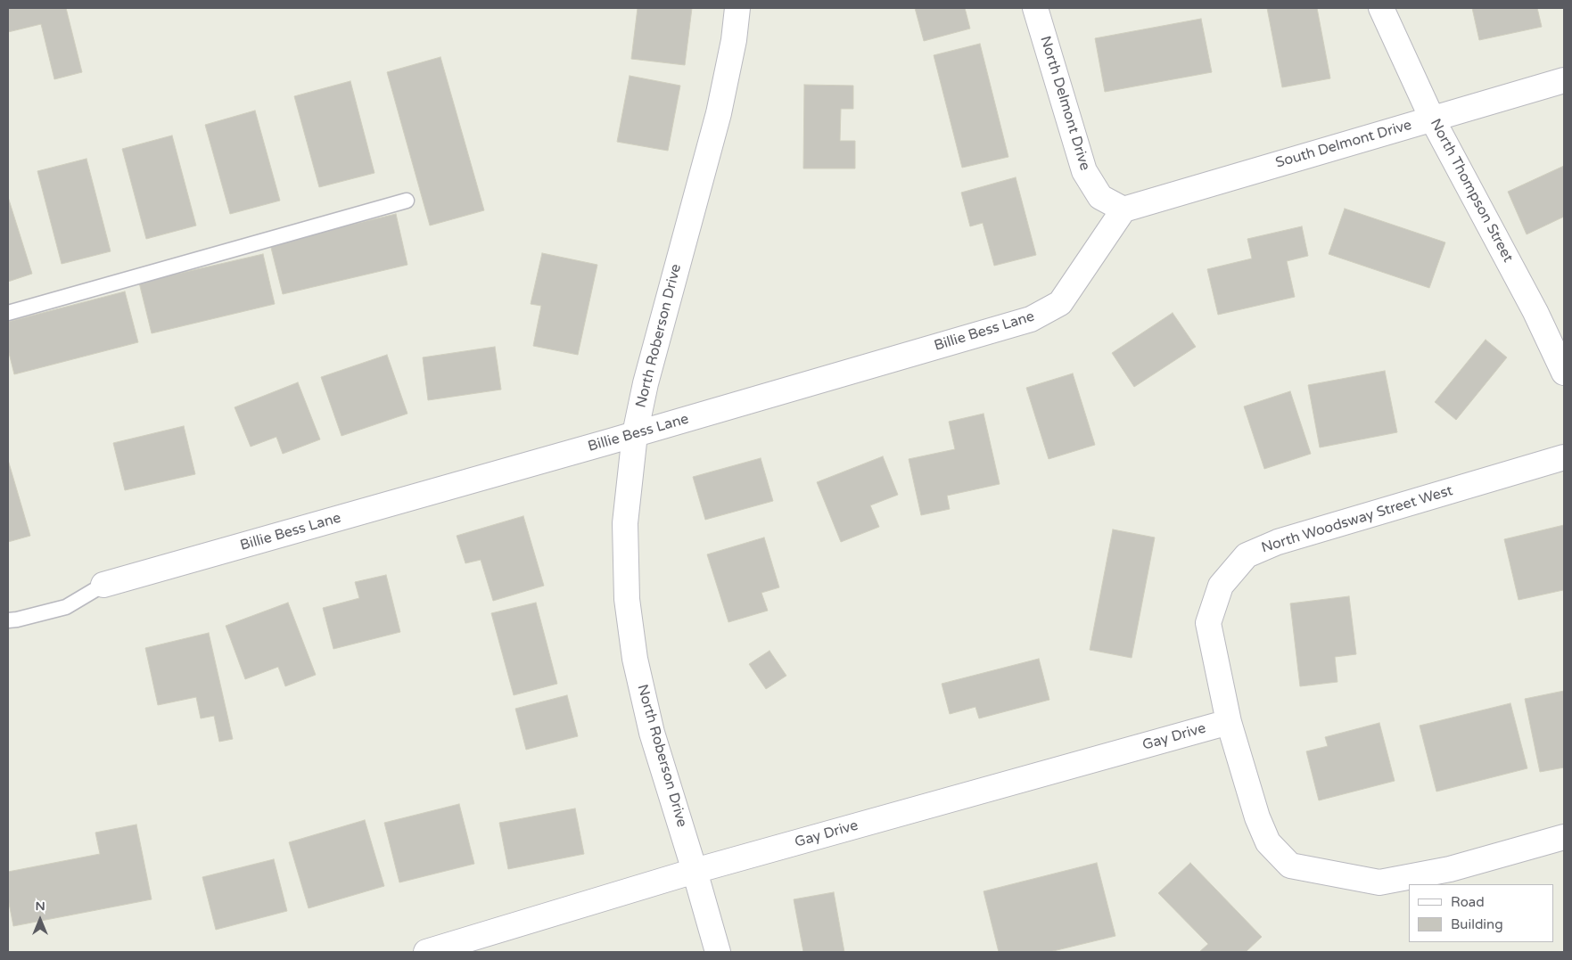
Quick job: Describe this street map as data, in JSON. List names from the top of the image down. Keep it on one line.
{"streets":{"street":["North Delmont Drive","South Delmont Drive","North Thompson Street","Billie Bess Lane","North Roberson Drive","North Woodsway Street West","Gay Drive"]},"crossings":[["North Delmont Drive","South Delmont Drive"],["North Delmont Drive","Billie Bess Lane"],["South Delmont Drive","North Thompson Street"],["South Delmont Drive","Billie Bess Lane"],["Billie Bess Lane","North Roberson Drive"],["North Roberson Drive","Gay Drive"],["North Woodsway Street West","Gay Drive"]],"legend":["Road","Building"],"north":"top"}
